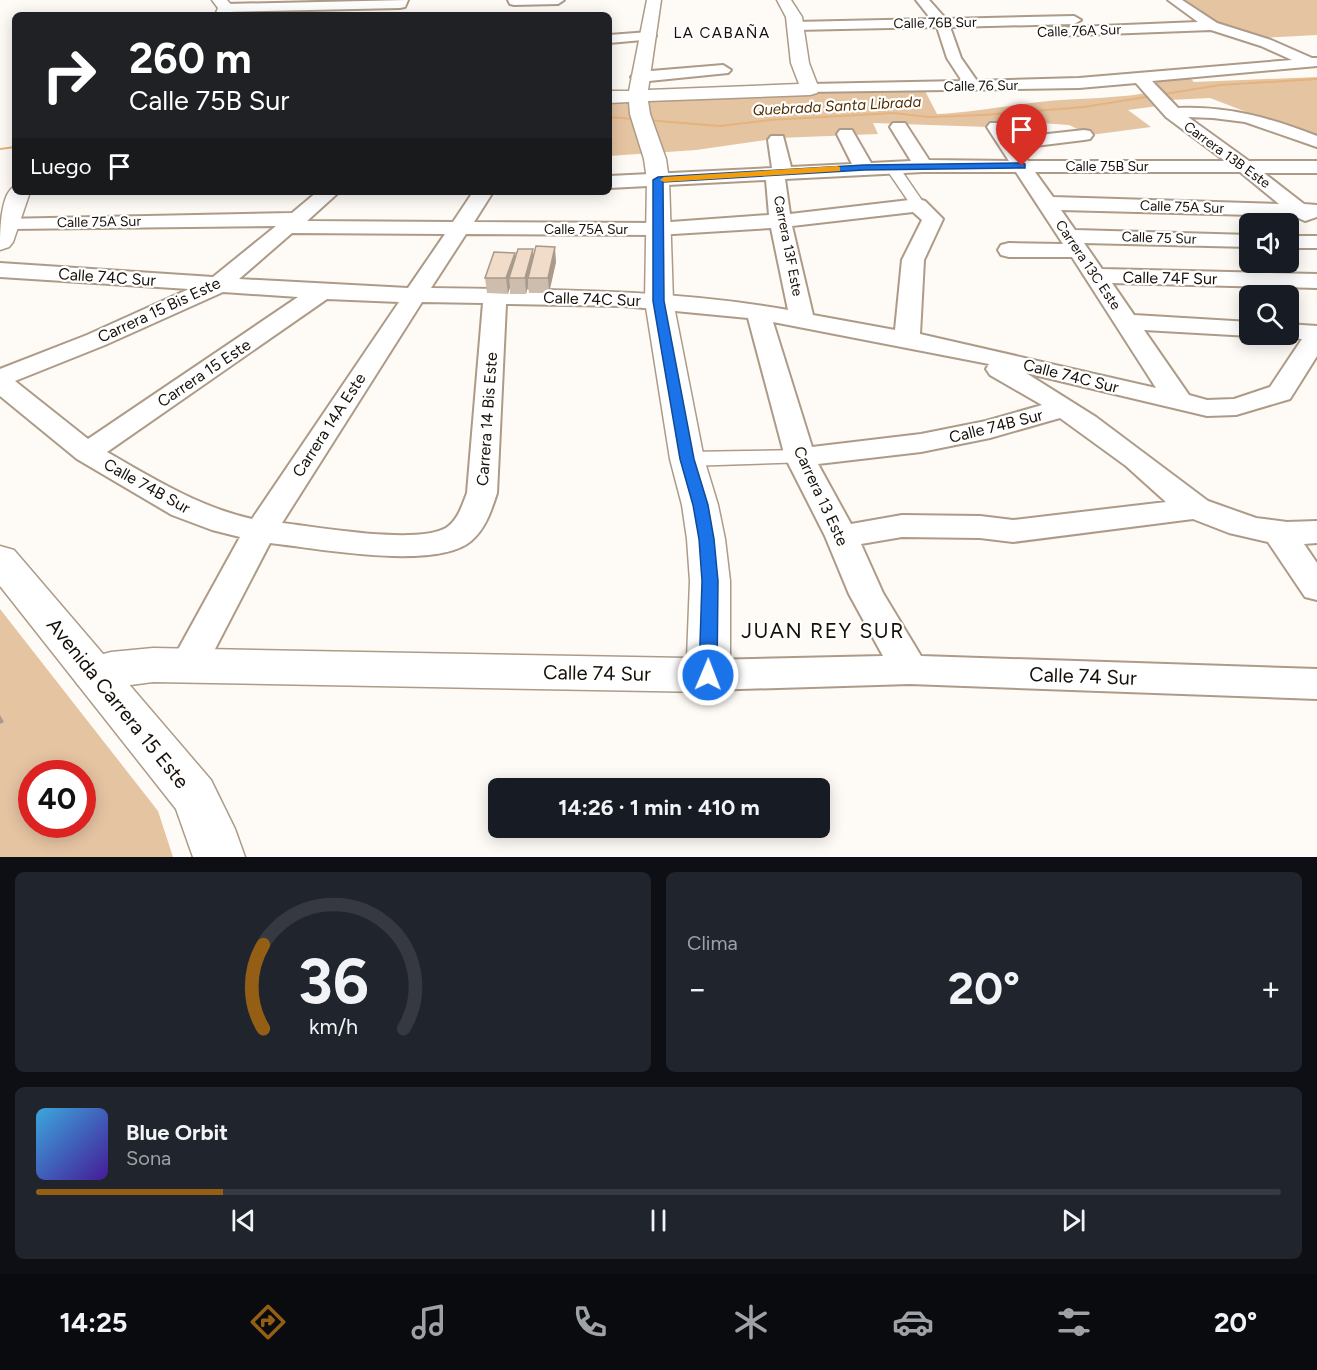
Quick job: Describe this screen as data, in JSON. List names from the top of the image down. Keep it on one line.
{"streets":{"street":["Calle 76B Sur","Calle 76A Sur","Calle 76 Sur","Carrera 13B Este","Calle 75B Sur","Calle 75A Sur","Calle 75 Sur","Carrera 13F Este","Carrera 13C Este","Calle 74C Sur","Calle 74F Sur","Carrera 15 Bis Este","Carrera 15 Este","Carrera 14 Bis Este","Carrera 14A Este","Calle 74B Sur","Carrera 13 Este","Calle 74 Sur","Avenida Carrera 15 Este"]},"crossings":[["Calle 76B Sur","Calle 76A Sur"],["Calle 76 Sur","Carrera 13B Este"],["Carrera 13B Este","Calle 75B Sur"],["Carrera 13B Este","Calle 75A Sur"],["Calle 75B Sur","Carrera 13F Este"],["Calle 75B Sur","Carrera 13C Este"],["Calle 75A Sur","Carrera 13F Este"],["Calle 75A Sur","Carrera 13C Este"],["Calle 75A Sur","Carrera 15 Bis Este"],["Calle 75A Sur","Carrera 14A Este"],["Calle 75 Sur","Carrera 13C Este"],["Carrera 13F Este","Calle 74C Sur"],["Carrera 13C Este","Calle 74C Sur"],["Carrera 13C Este","Calle 74F Sur"],["Calle 74C Sur","Carrera 15 Bis Este"],["Calle 74C Sur","Carrera 15 Este"],["Calle 74C Sur","Carrera 14 Bis Este"],["Calle 74C Sur","Carrera 14A Este"],["Calle 74C Sur","Carrera 13 Este"],["Carrera 15 Este","Calle 74B Sur"],["Carrera 14 Bis Este","Calle 74B Sur"],["Carrera 14A Este","Calle 74B Sur"],["Carrera 14A Este","Calle 74 Sur"],["Calle 74B Sur","Carrera 13 Este"],["Carrera 13 Este","Calle 74 Sur"],["Calle 74 Sur","Avenida Carrera 15 Este"]],"districts":["LA CABAÑA","JUAN REY SUR"],"water":["Quebrada Santa Librada"],"page":{"turn":["260 m","Calle 75B Sur"],"then":"Luego","limit":"40","trip":"14:26 · 1 min · 410 m","tile":"Clima","heat":["−","20°","+"],"song":["Blue Orbit","Sona"],"tabs":["14:25","20°"],"gauge":["36","km/h"]}}
